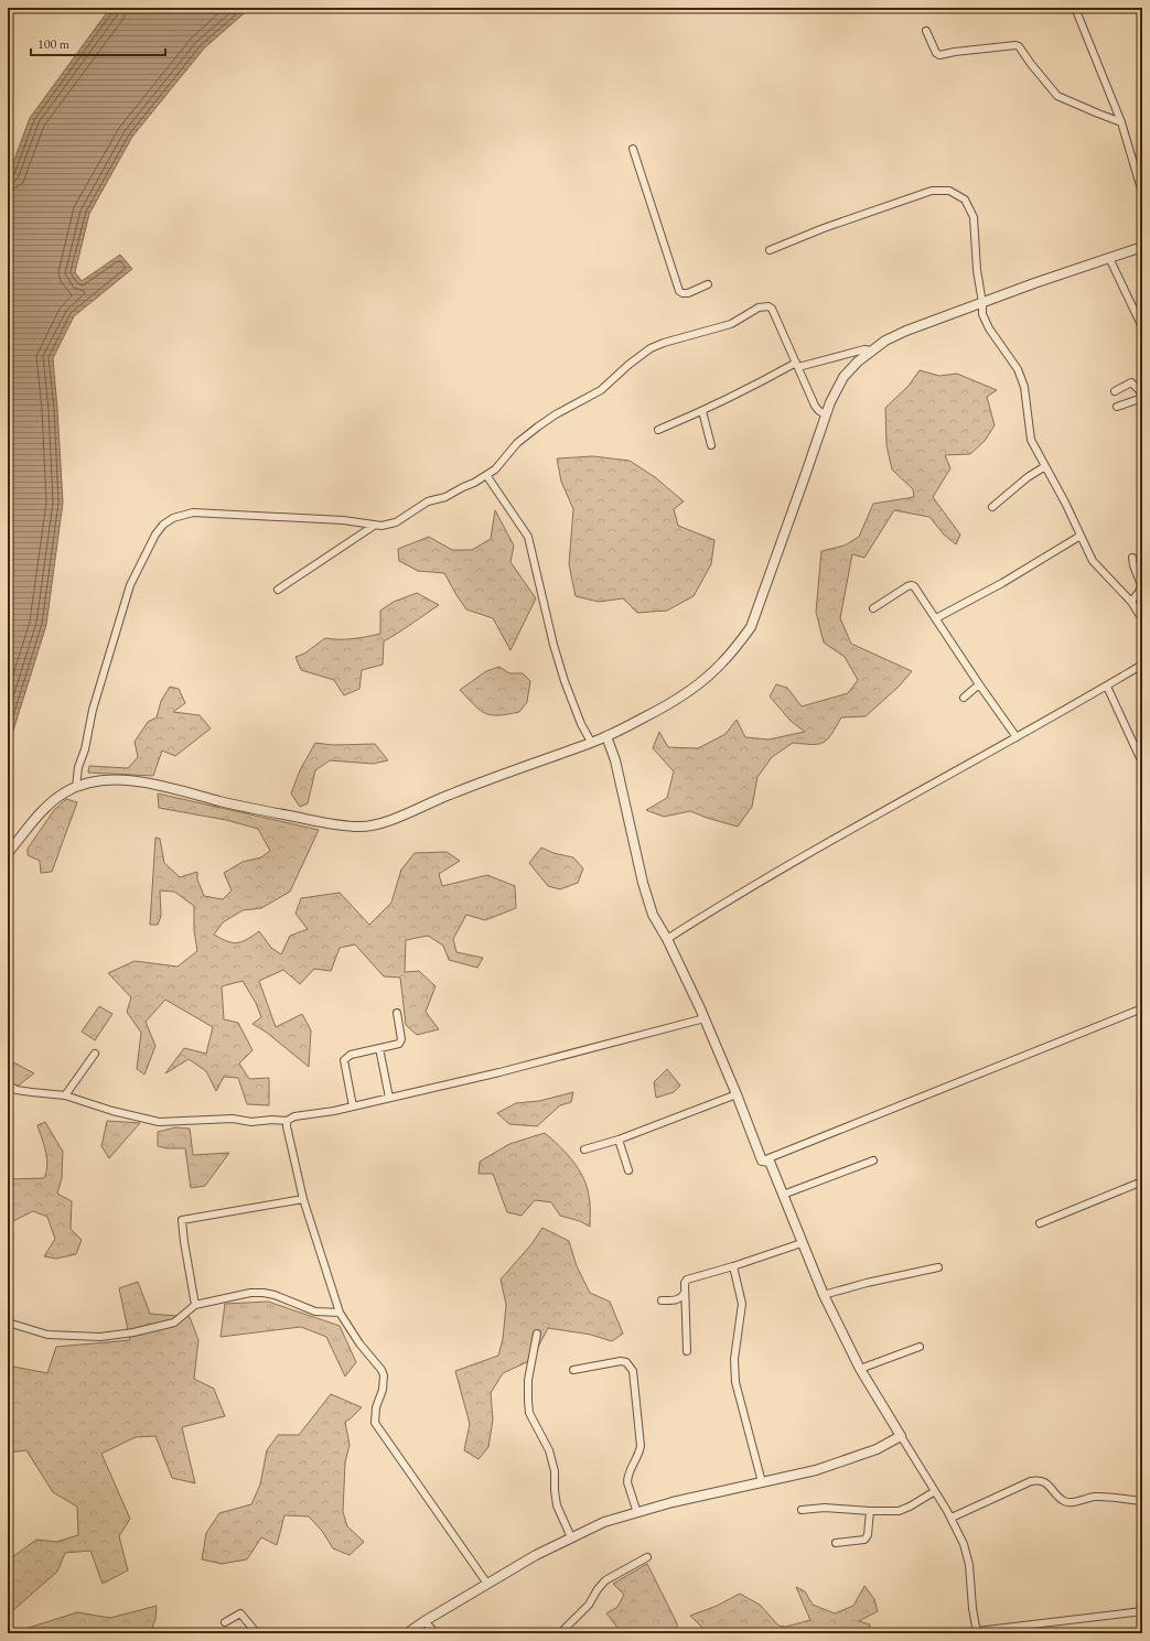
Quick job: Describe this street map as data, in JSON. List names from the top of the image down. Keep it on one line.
{"scale_bar":"100 m"}
